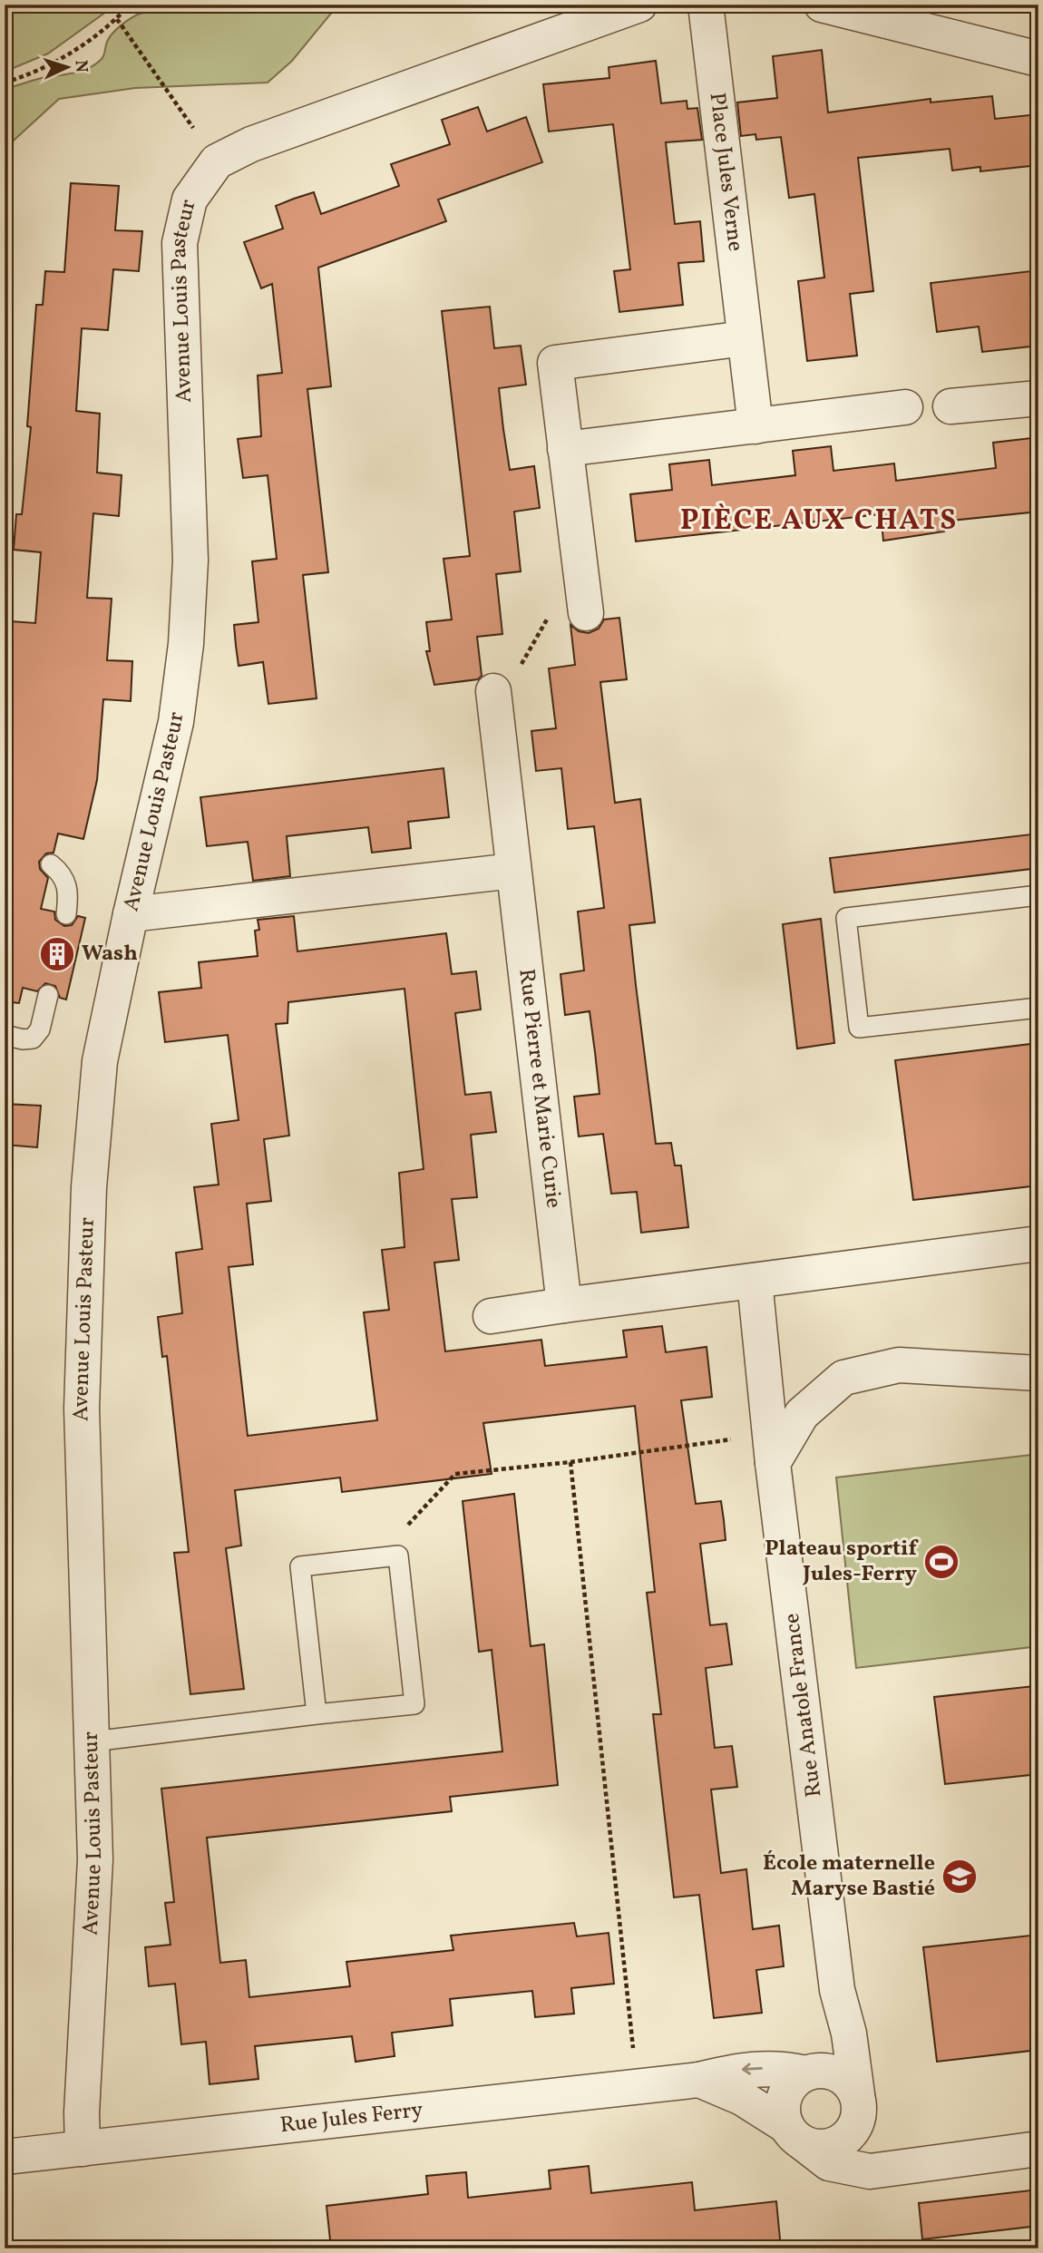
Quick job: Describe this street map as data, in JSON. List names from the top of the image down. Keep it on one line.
{"streets":{"street":["Place Jules Verne","Avenue Louis Pasteur","Rue Pierre et Marie Curie","Rue Anatole France","Rue Jules Ferry"]},"crossings":[["Avenue Louis Pasteur","Rue Jules Ferry"],["Rue Anatole France","Rue Jules Ferry"]],"districts":["PIÈCE AUX CHATS"],"places":{"building":["Wash"],"sports":["Plateau sportif Jules-Ferry"],"school or university":["École maternelle Maryse Bastié"]},"north":"right"}
